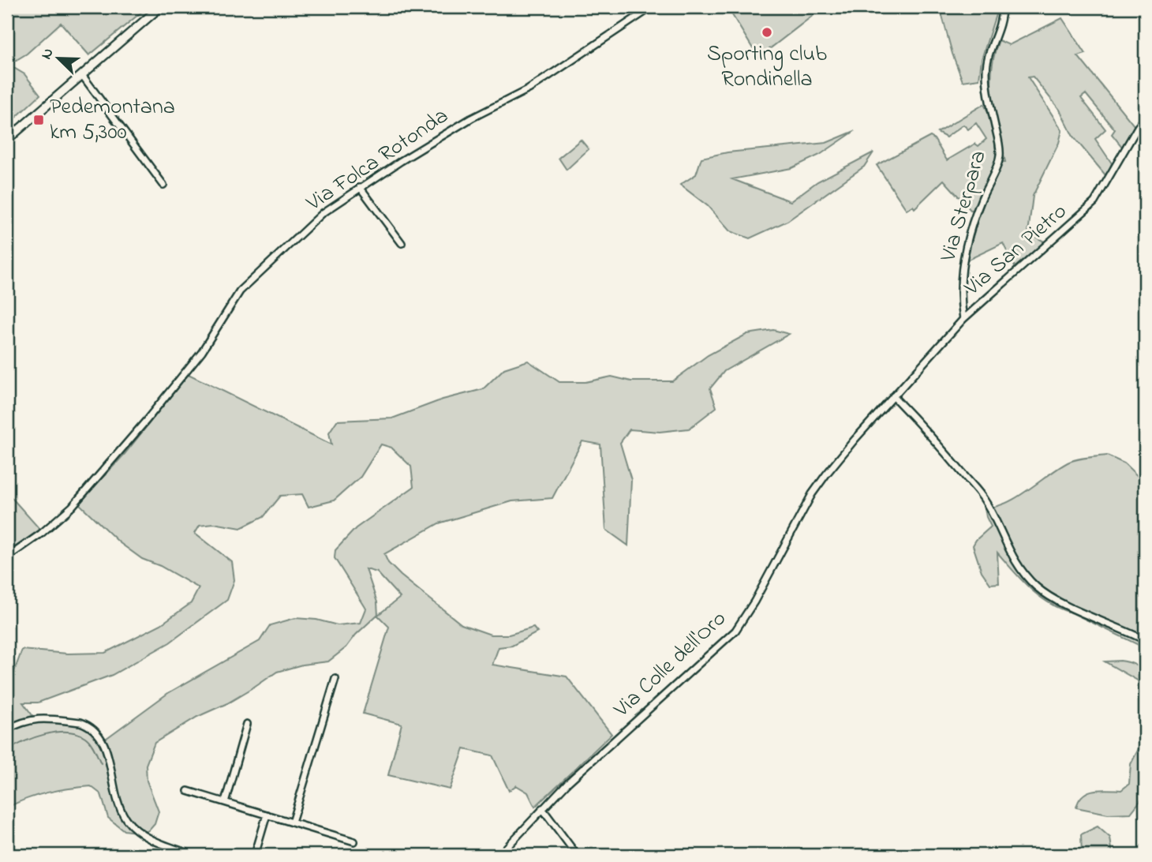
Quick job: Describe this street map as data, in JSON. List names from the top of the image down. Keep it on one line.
{"streets":{"street":["Via Folca Rotonda","Via Sterpara","Via San Pietro","Via Colle dell'Oro"]},"crossings":[["Via Sterpara","Via San Pietro"],["Via San Pietro","Via Colle dell'Oro"]],"places":{"other":["Sporting club Rondinella"],"transit":["Pedemontana km 5,300"]},"north":"top left"}
